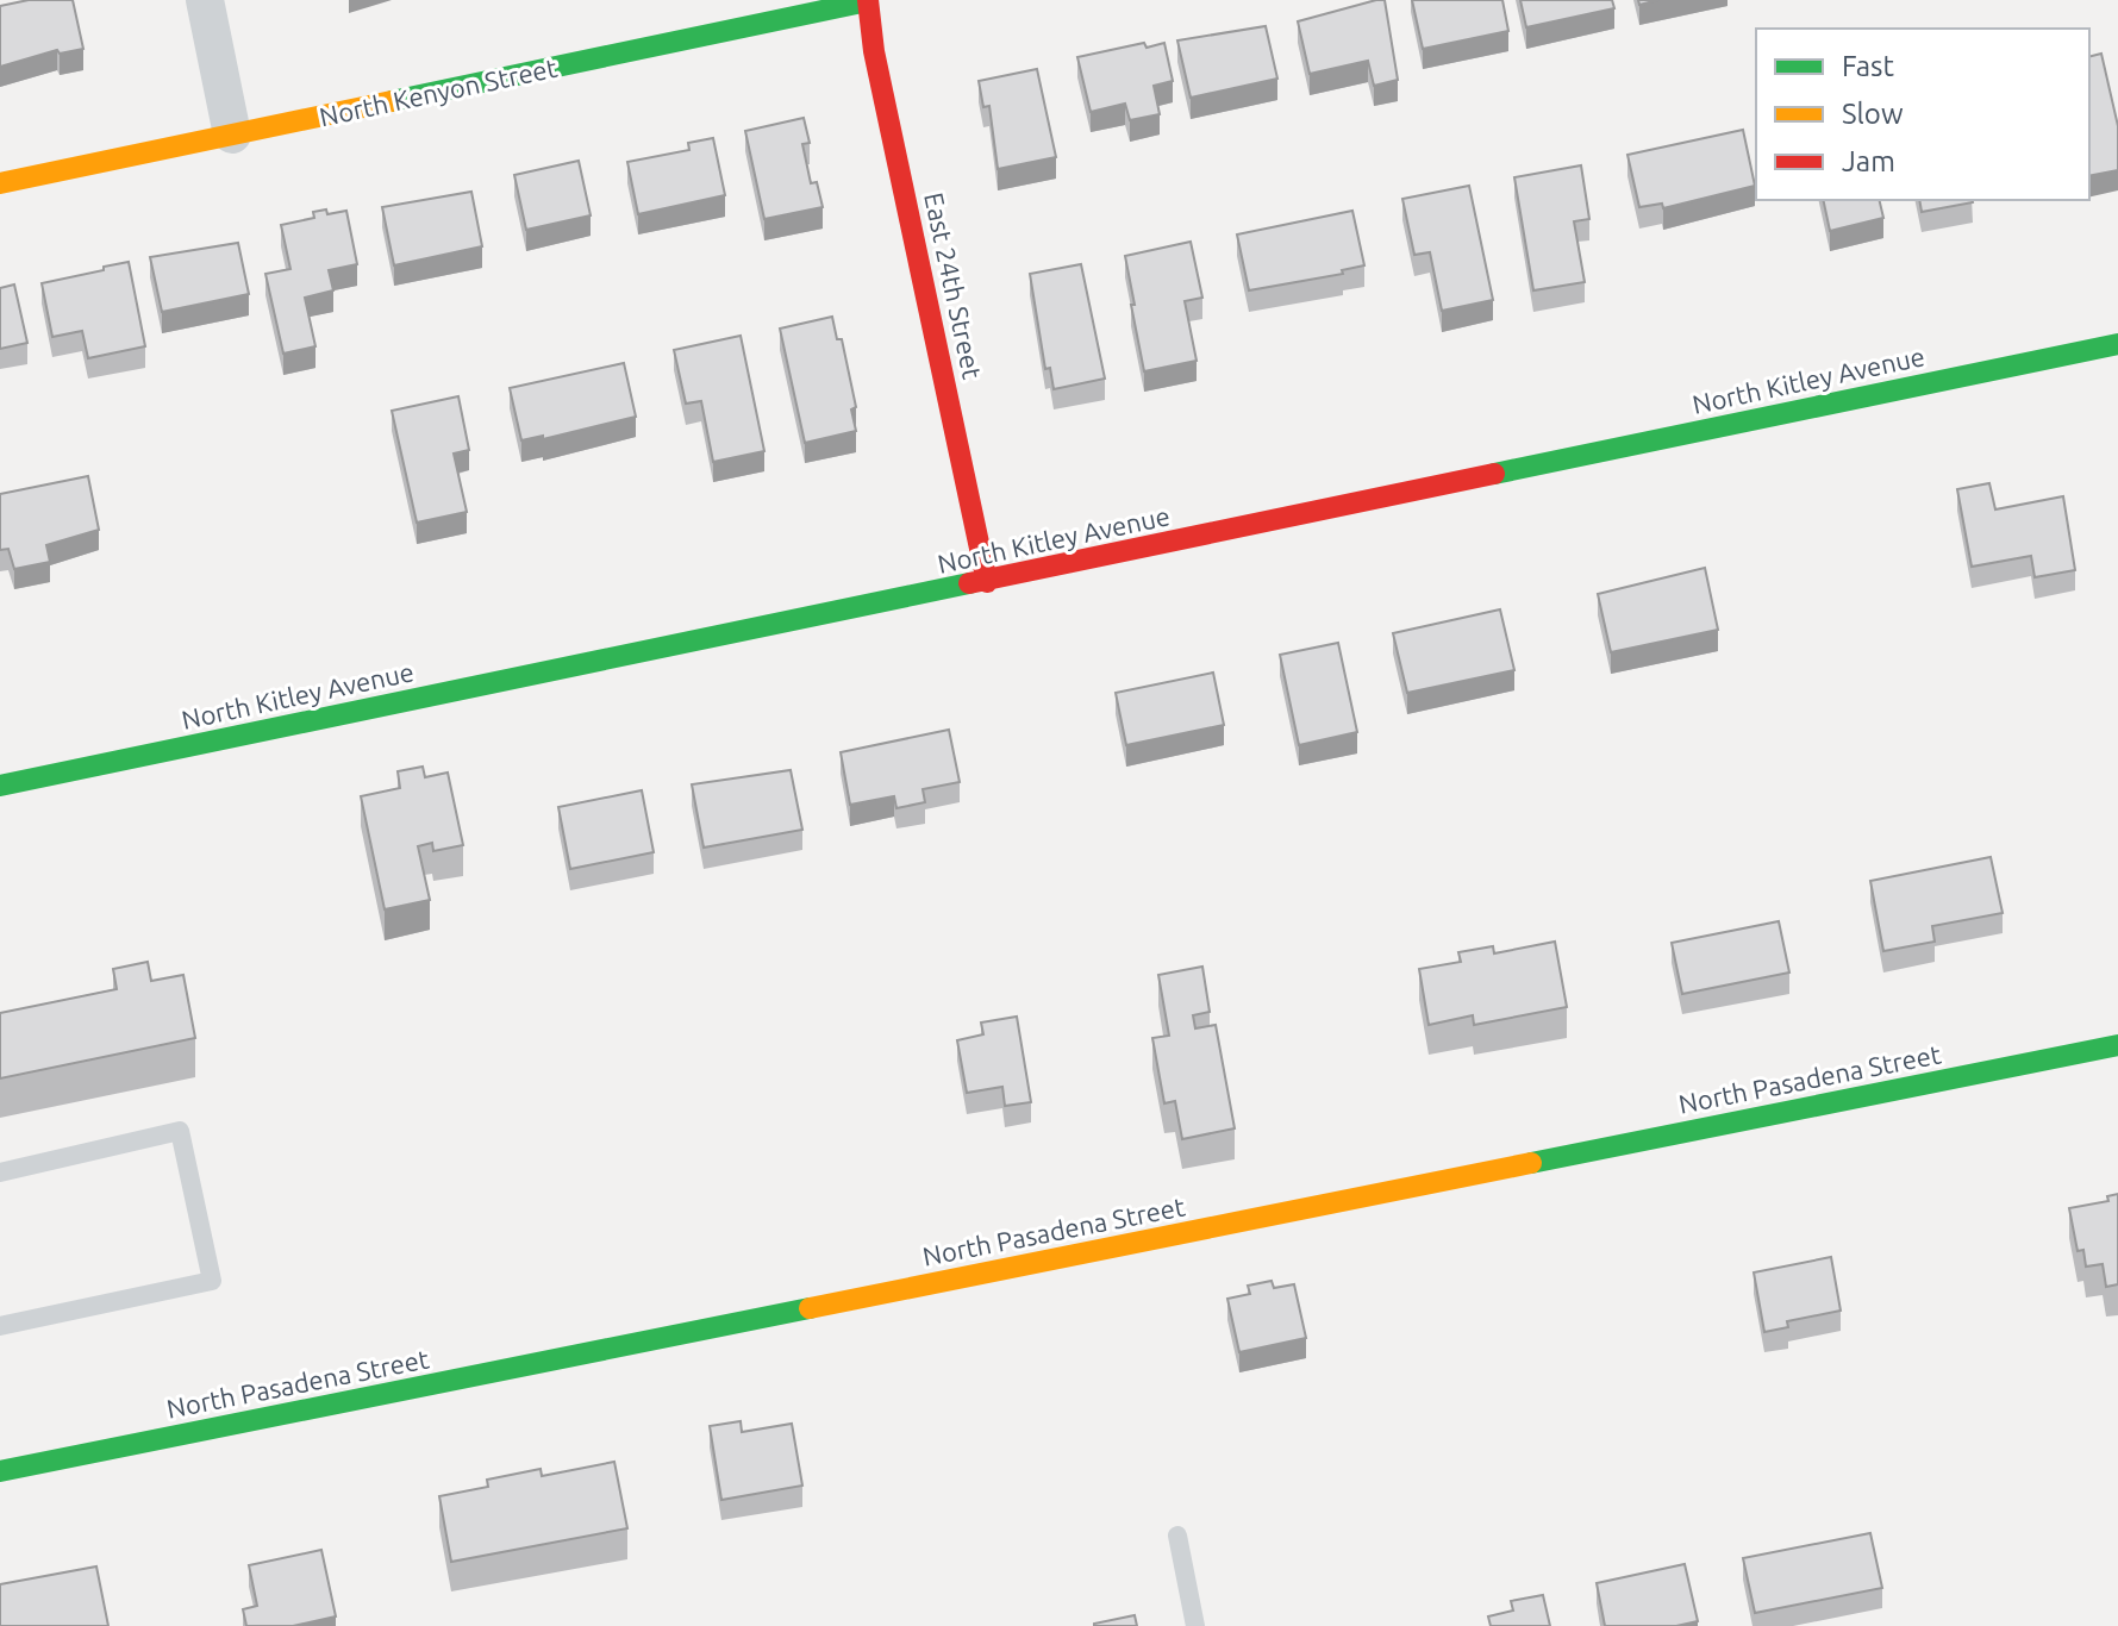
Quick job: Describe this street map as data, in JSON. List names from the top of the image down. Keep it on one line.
{"streets":{"street":["North Kenyon Street","East 24th Street","North Kitley Avenue","North Pasadena Street"]},"crossings":[["North Kenyon Street","East 24th Street"],["East 24th Street","North Kitley Avenue"]],"legend":["Fast","Slow","Jam"]}
